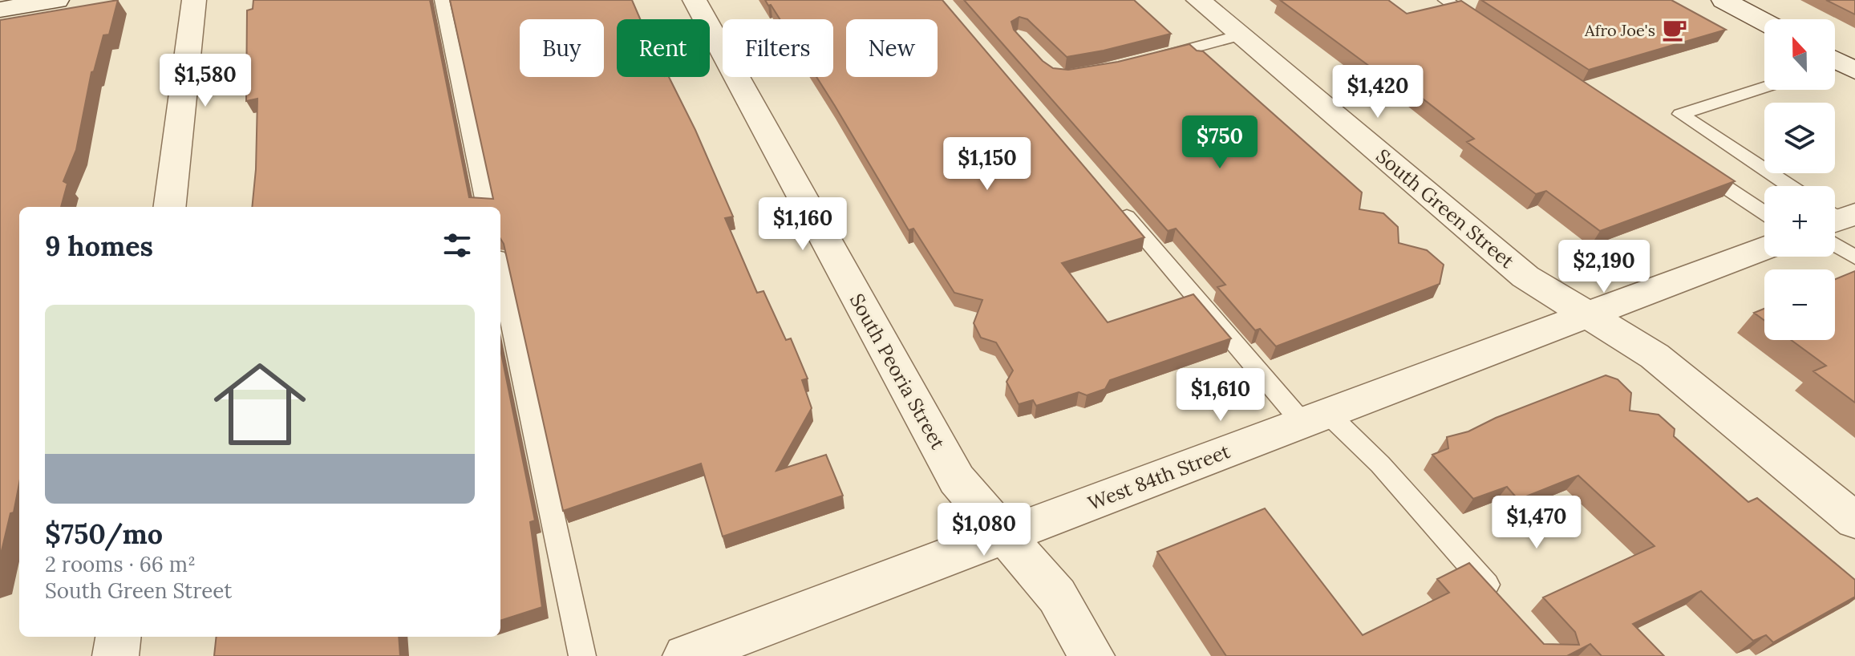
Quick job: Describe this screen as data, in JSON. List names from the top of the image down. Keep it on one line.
{"streets":{"street":["South Green Street","South Peoria Street","West 84th Street"]},"crossings":[["South Green Street","West 84th Street"],["South Peoria Street","West 84th Street"]],"places":{"cafe":["Afro Joe's"]},"north":"top","page":{"map_buttons":["+","−"],"chip":["Buy","Rent","Filters","New"],"price":["$1,580","$1,420","$750","$1,150","$1,160","$2,190","$1,610","$1,470","$1,080"],"heading":"9 homes","list":[{"name":"$750/mo","note":"2 rooms · 66 m² · South Green Street"}]}}
